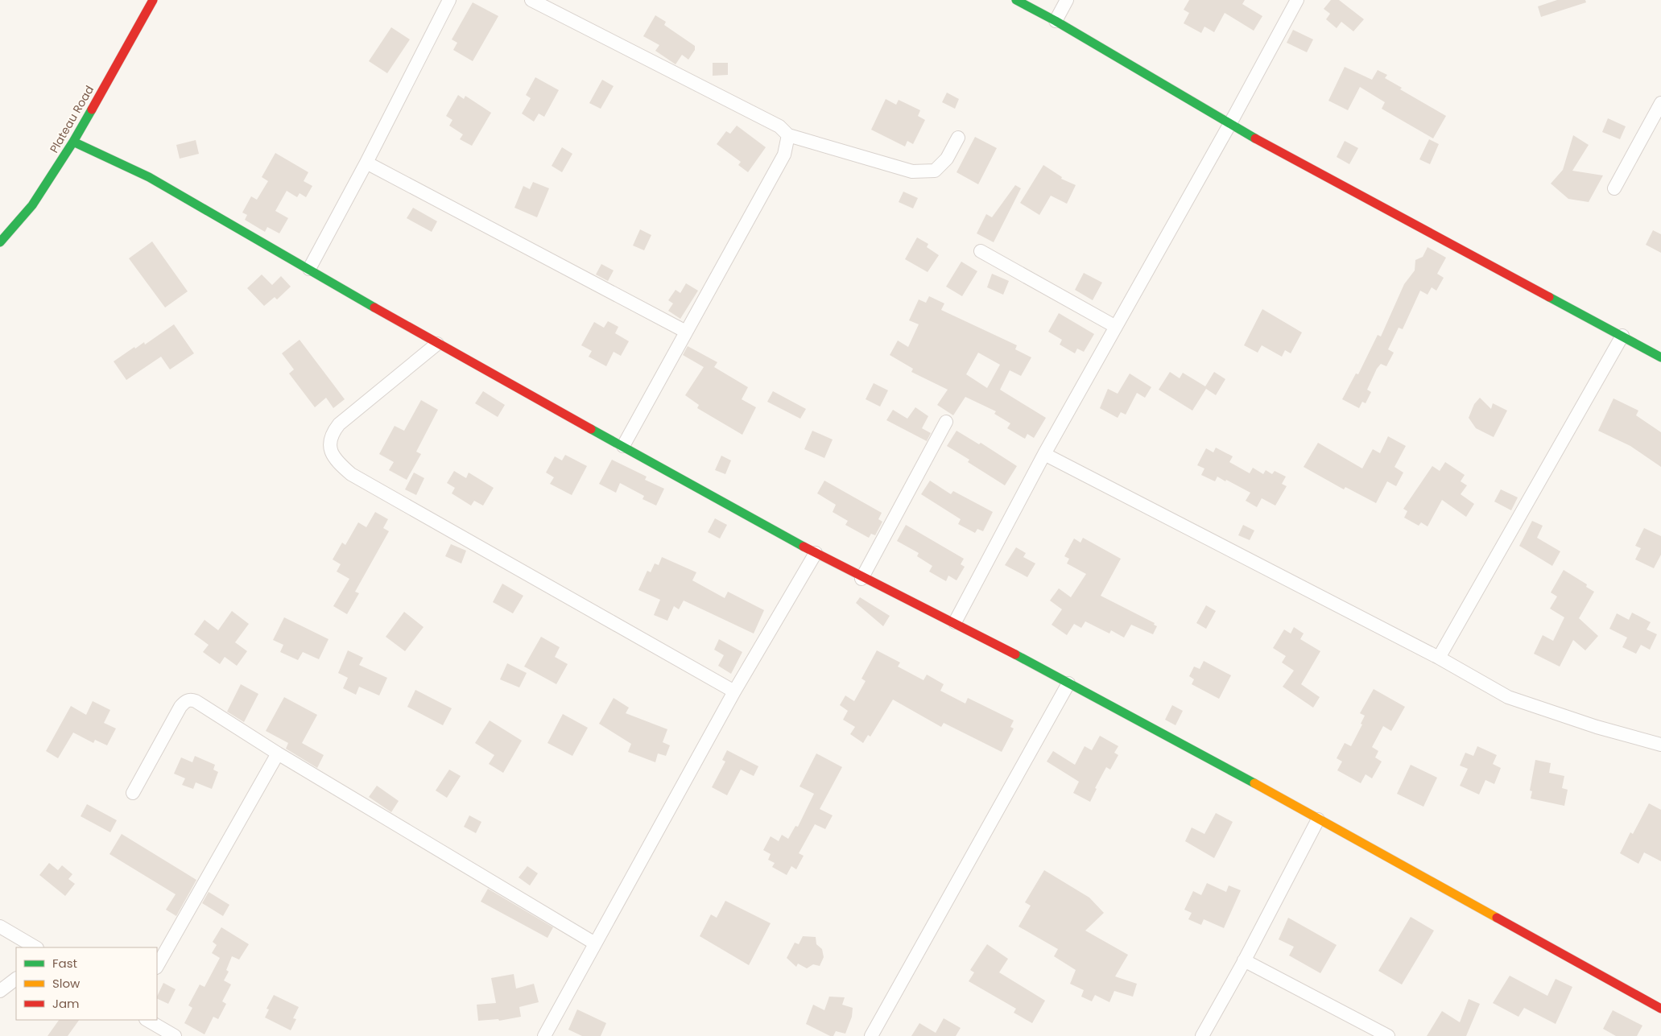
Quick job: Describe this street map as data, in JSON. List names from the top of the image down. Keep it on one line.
{"streets":{"street":["Plateau Road"]},"legend":["Fast","Slow","Jam"]}
